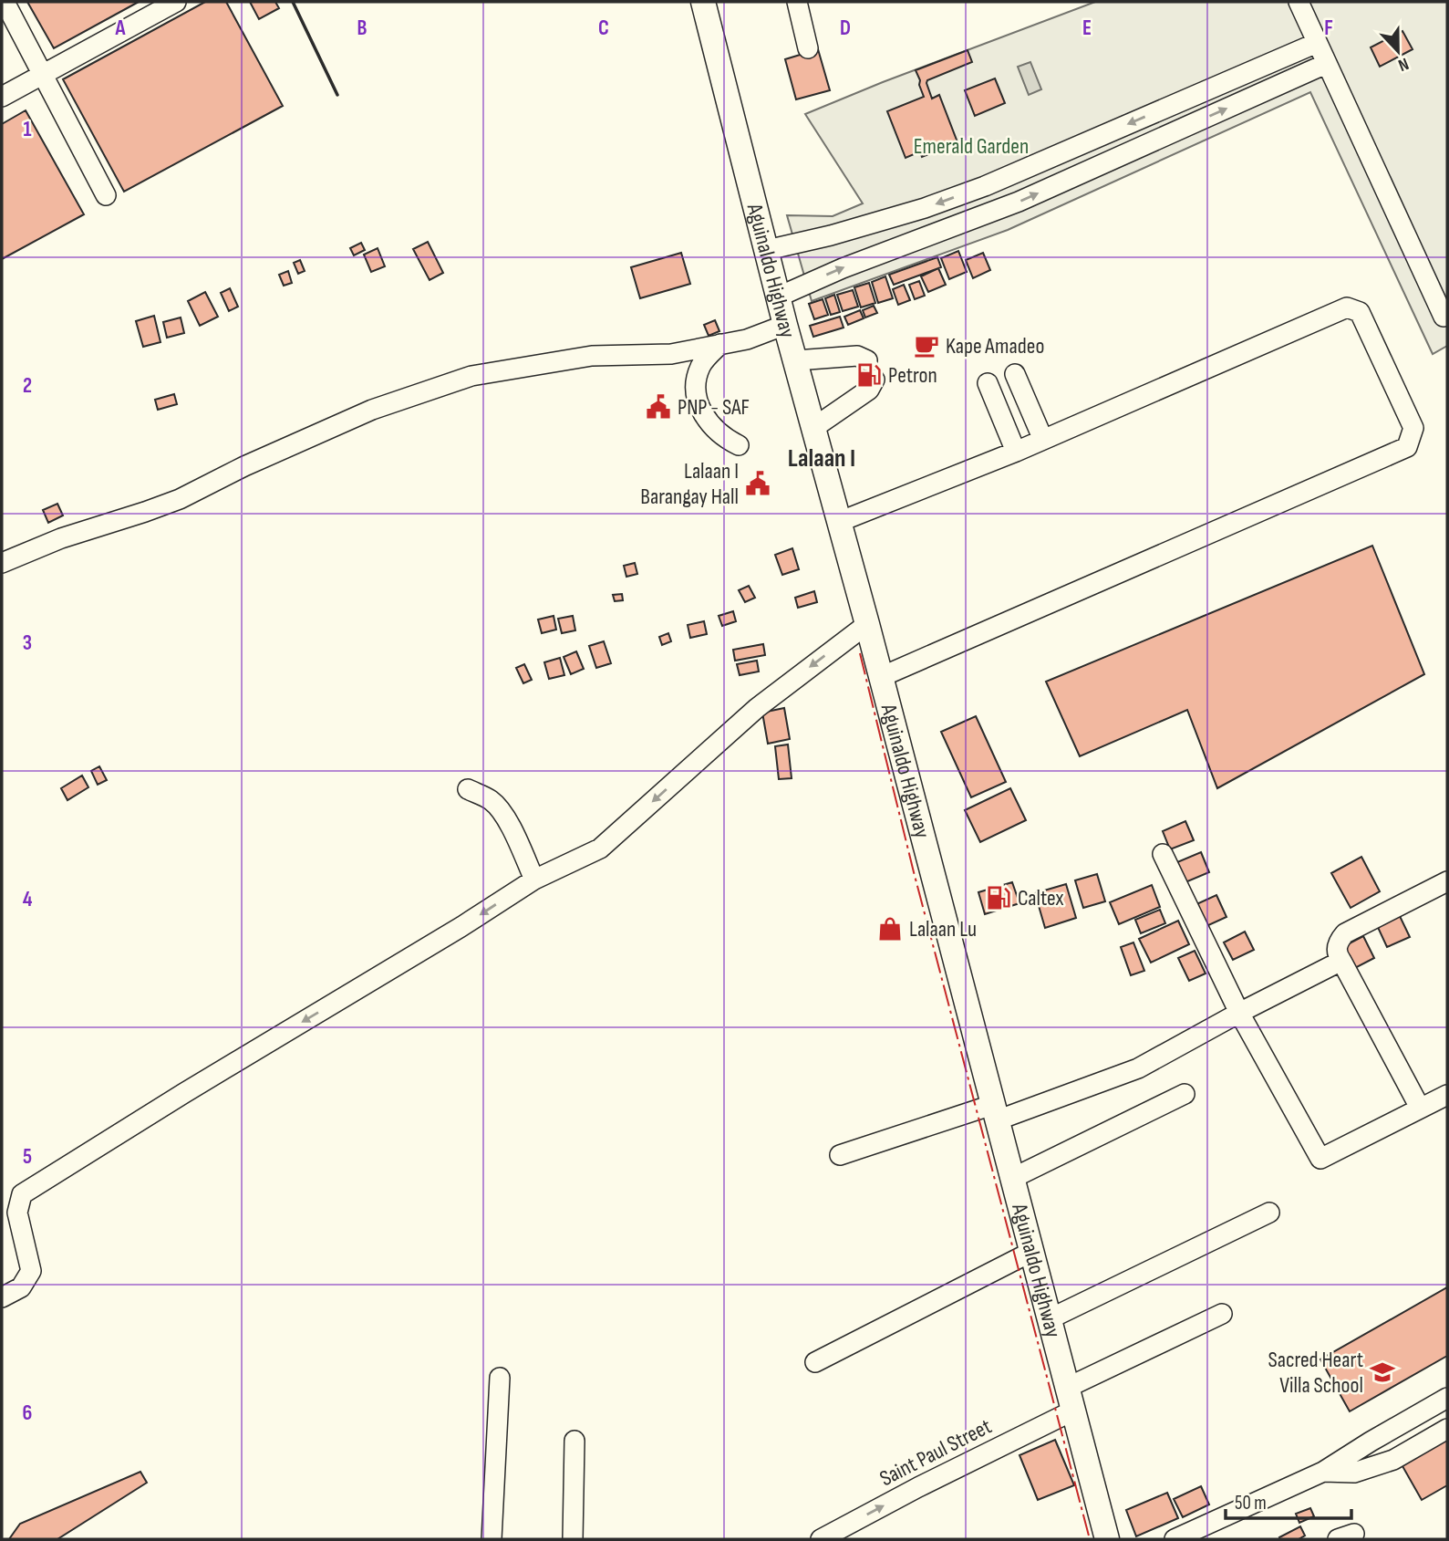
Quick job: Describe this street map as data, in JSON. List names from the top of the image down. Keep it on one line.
{"streets":{"main road":["Aguinaldo Highway"],"street":["Saint Paul Street"]},"crossings":[["Aguinaldo Highway","Saint Paul Street"]],"districts":["Lalaan I"],"parks":["Emerald Garden"],"places":{"cafe":["Kape Amadeo"],"fuel station":["Petron","Caltex"],"public building":["PNP - SAF","Lalaan I Barangay Hall"],"shop":["Lalaan Lu"],"school or university":["Sacred Heart Villa School"]},"scale_bar":"50 m","north":"bottom","grid":{"columns":["A","B","C","D","E","F"],"rows":["1","2","3","4","5","6"]}}
